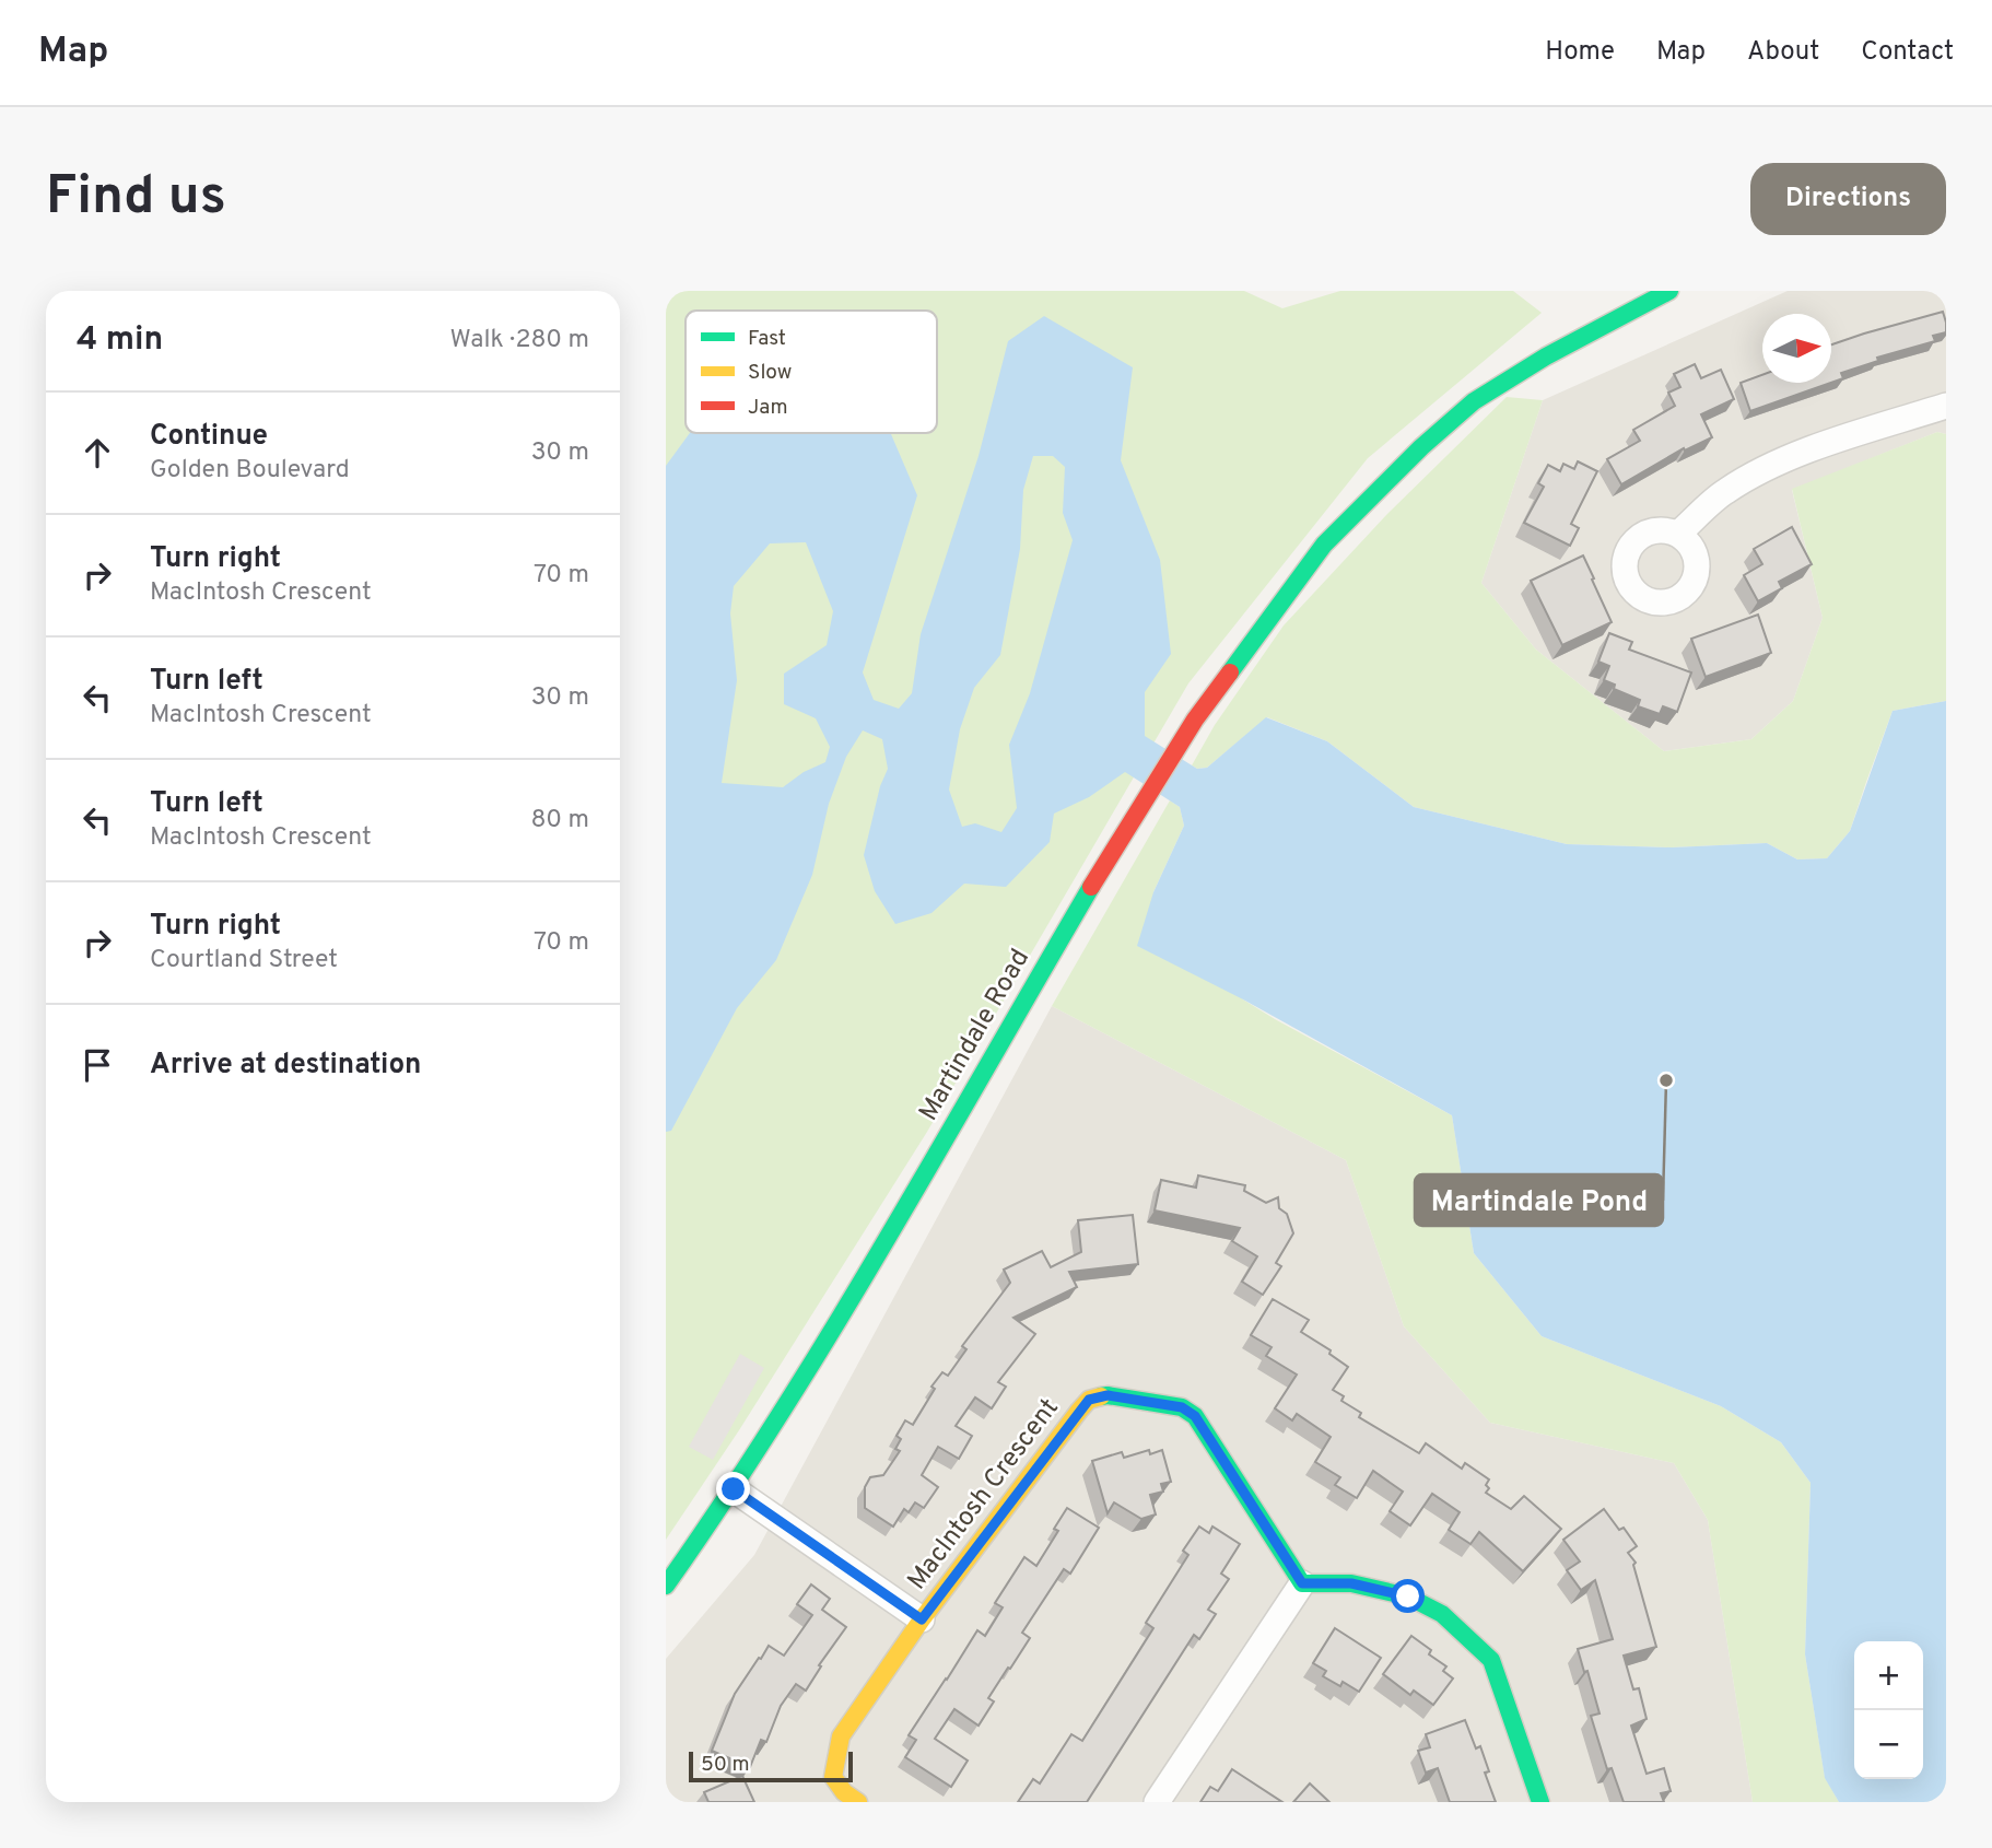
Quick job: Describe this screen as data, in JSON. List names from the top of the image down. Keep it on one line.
{"streets":{"main road":["Martindale Road","MacIntosh Crescent"]},"places":["Martindale Pond"],"legend":["Fast","Slow","Jam"],"scale_bar":"50 m","north":"right","page":{"header":"Map","nav":["Home","Map","About","Contact"],"buttons":"Directions","title":"Find us","heading":["4 min","Walk · 280 m"],"list":[["Continue","Golden Boulevard","30 m"],["Turn right","MacIntosh Crescent","70 m"],["Turn left","MacIntosh Crescent","30 m"],["Turn left","MacIntosh Crescent","80 m"],["Turn right","Courtland Street","70 m"],"Arrive at destination"],"map_buttons":["+","−"],"scale":"50 m"}}
